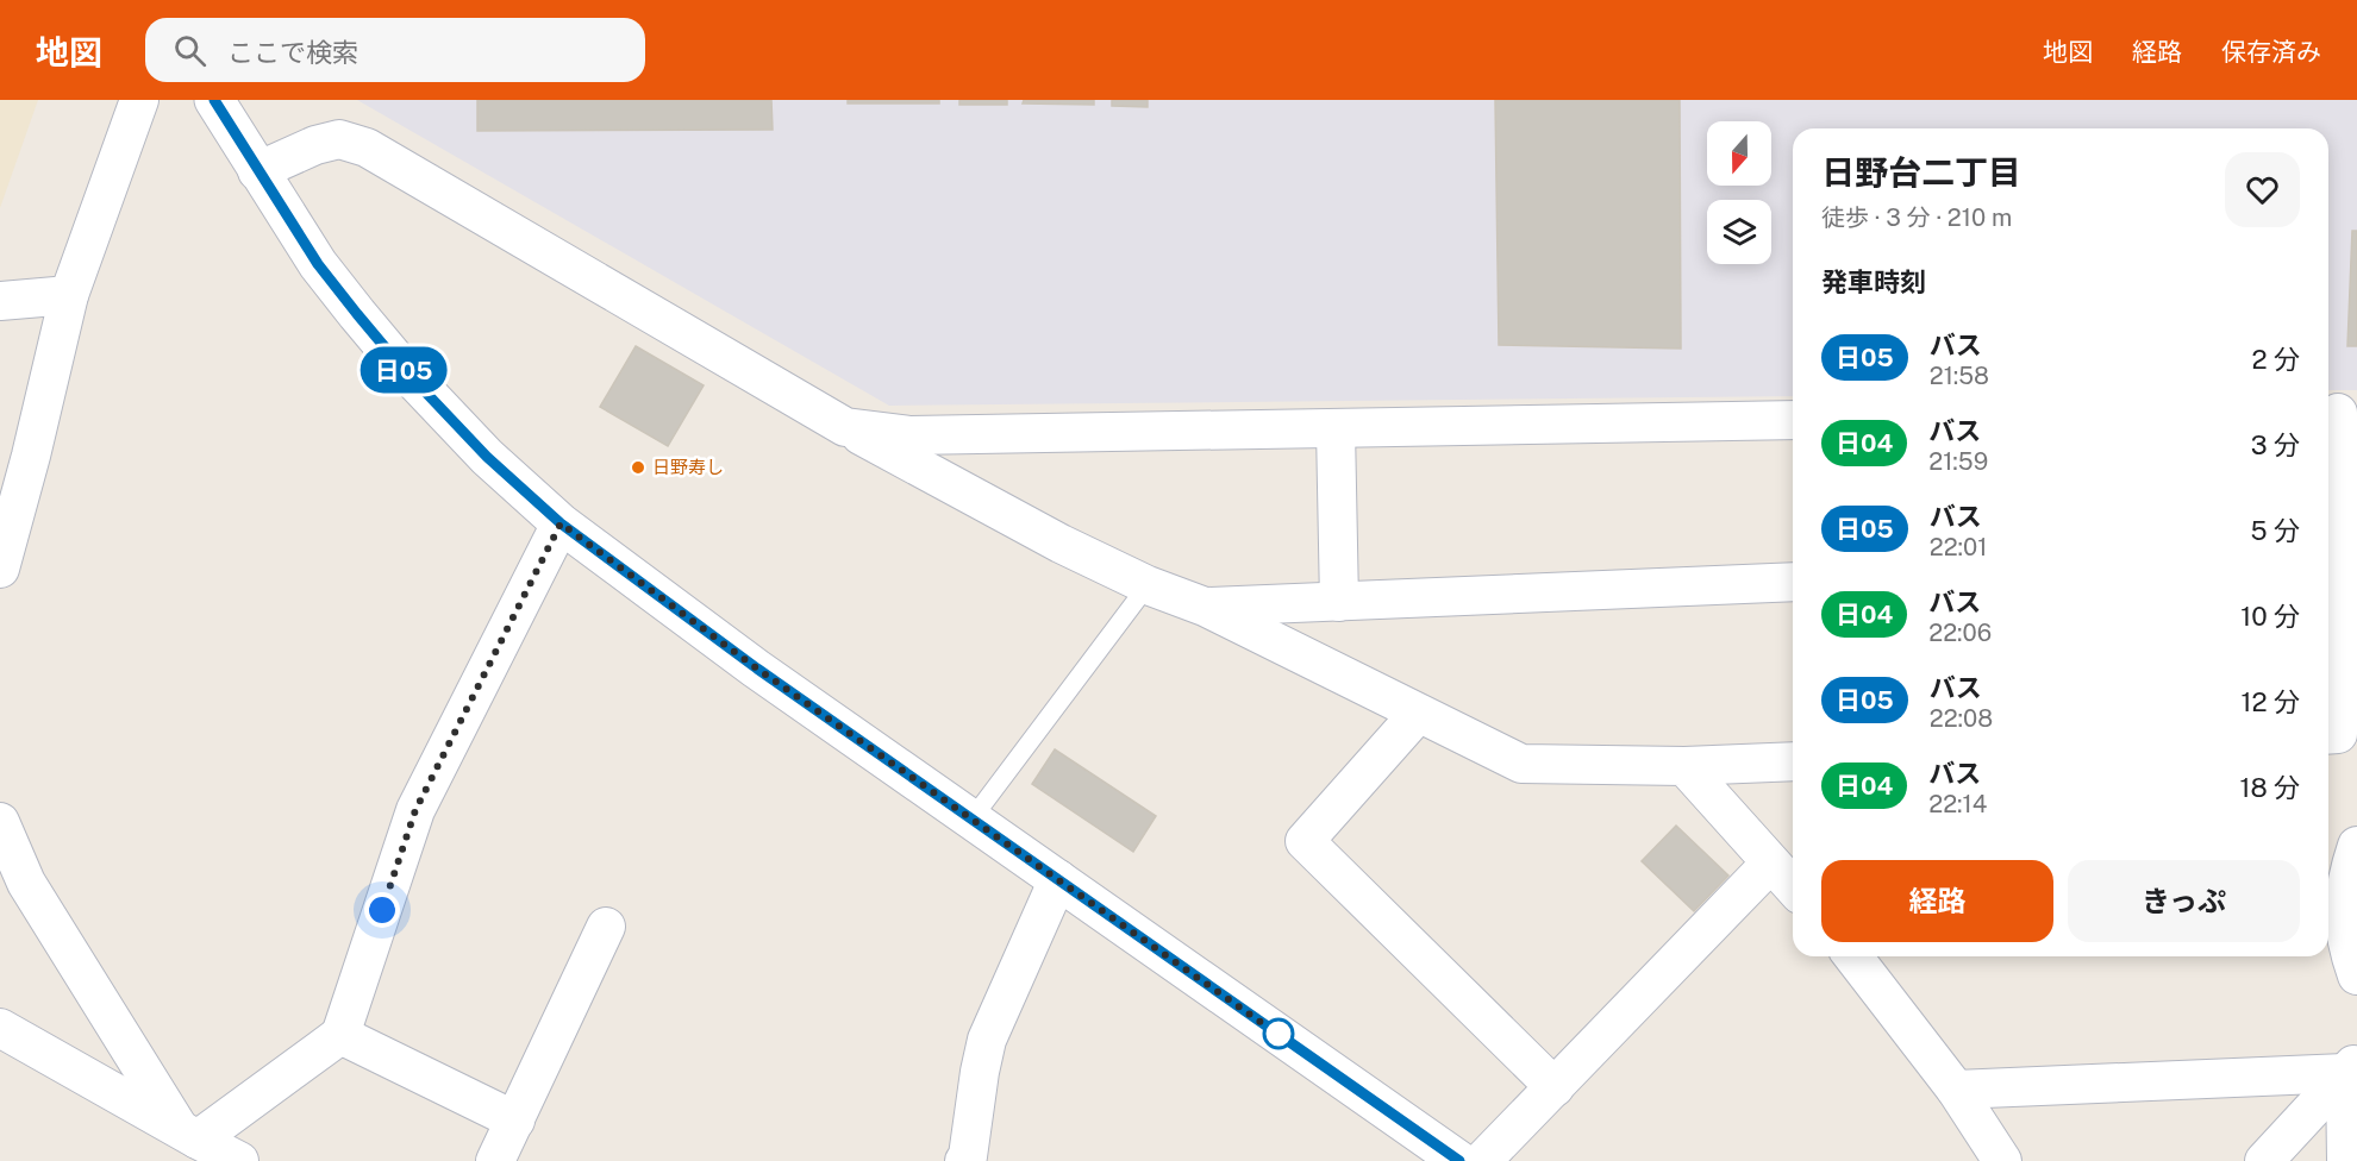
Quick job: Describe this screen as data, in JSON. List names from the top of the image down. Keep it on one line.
{"places":["日野寿し"],"lines":["bus line 日05"],"north":"bottom","page":{"header":"地図","search":"ここで検索","nav":["地図","経路","保存済み"],"on_map":"日05","heading":[["日野台二丁目","徒歩 · 3 分 · 210 m"],"発車時刻"],"list":[{"mark":"日05","name":"バス","note":"21:58","value":"2 分"},{"mark":"日04","name":"バス","note":"21:59","value":"3 分"},{"mark":"日05","name":"バス","note":"22:01","value":"5 分"},{"mark":"日04","name":"バス","note":"22:06","value":"10 分"},{"mark":"日05","name":"バス","note":"22:08","value":"12 分"},{"mark":"日04","name":"バス","note":"22:14","value":"18 分"}],"buttons":["経路","きっぷ"]}}
